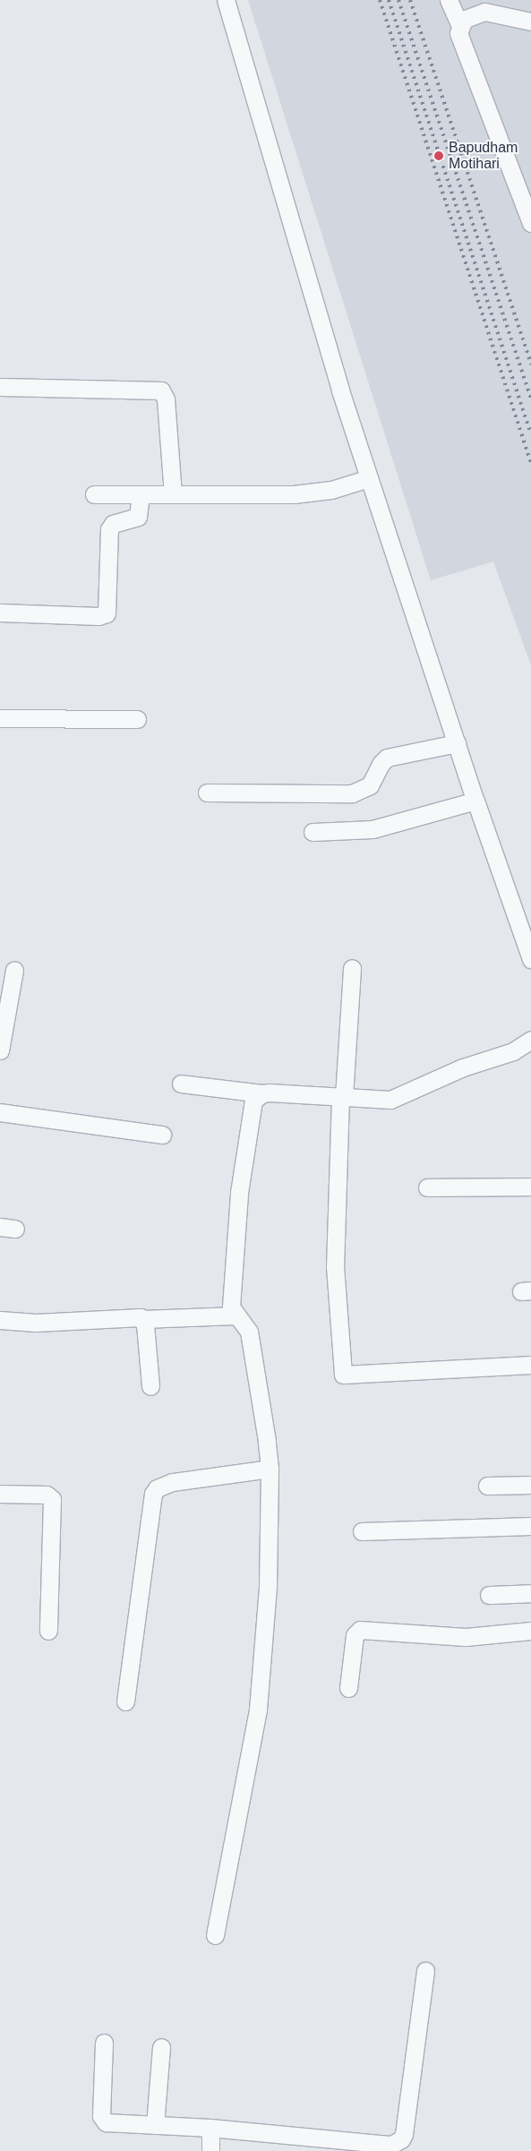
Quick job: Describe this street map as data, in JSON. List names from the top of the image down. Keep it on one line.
{"places":["Bapudham Motihari"]}
